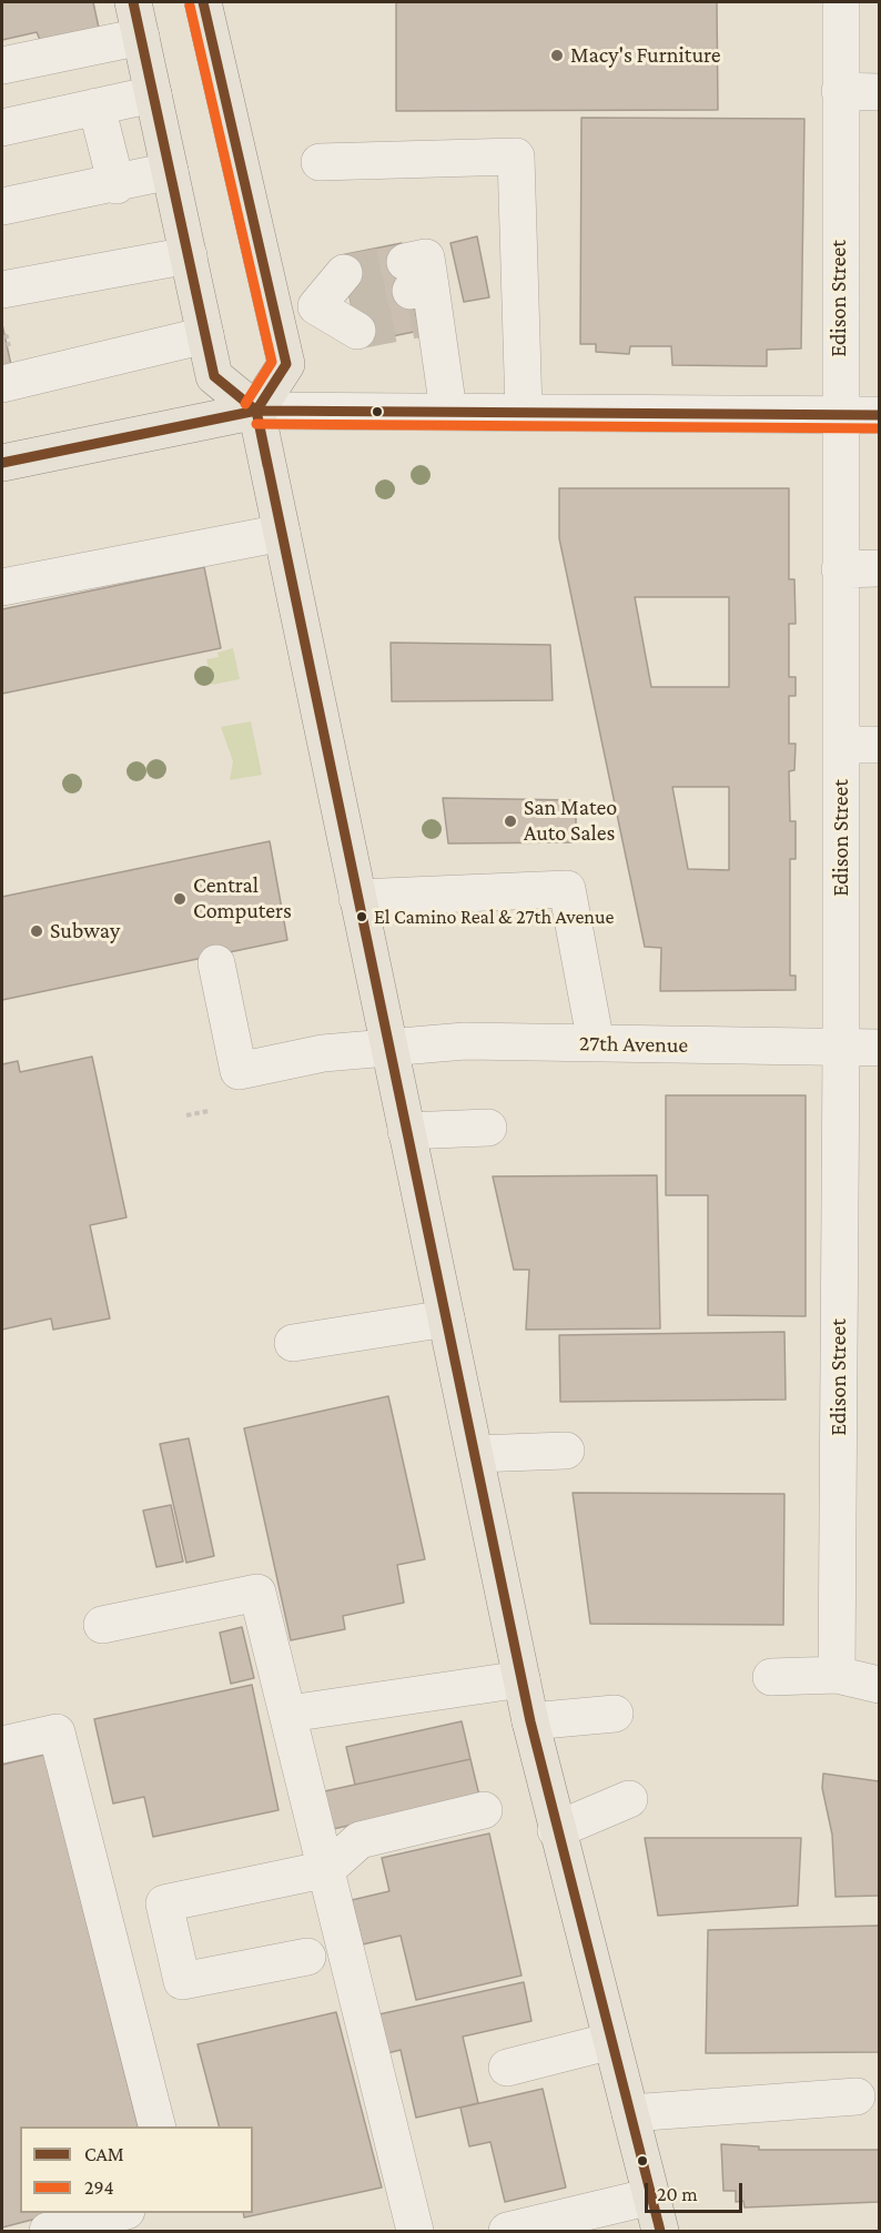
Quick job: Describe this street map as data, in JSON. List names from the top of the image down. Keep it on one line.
{"streets":{"street":["Edison Street","27th Avenue"]},"crossings":[["Edison Street","27th Avenue"]],"places":["Macy's Furniture","San Mateo Auto Sales","Central Computers","El Camino Real & 27th Avenue","Subway"],"lines":["transit line CAM","transit line 294"],"legend":["CAM","294"],"scale_bar":"20 m"}
